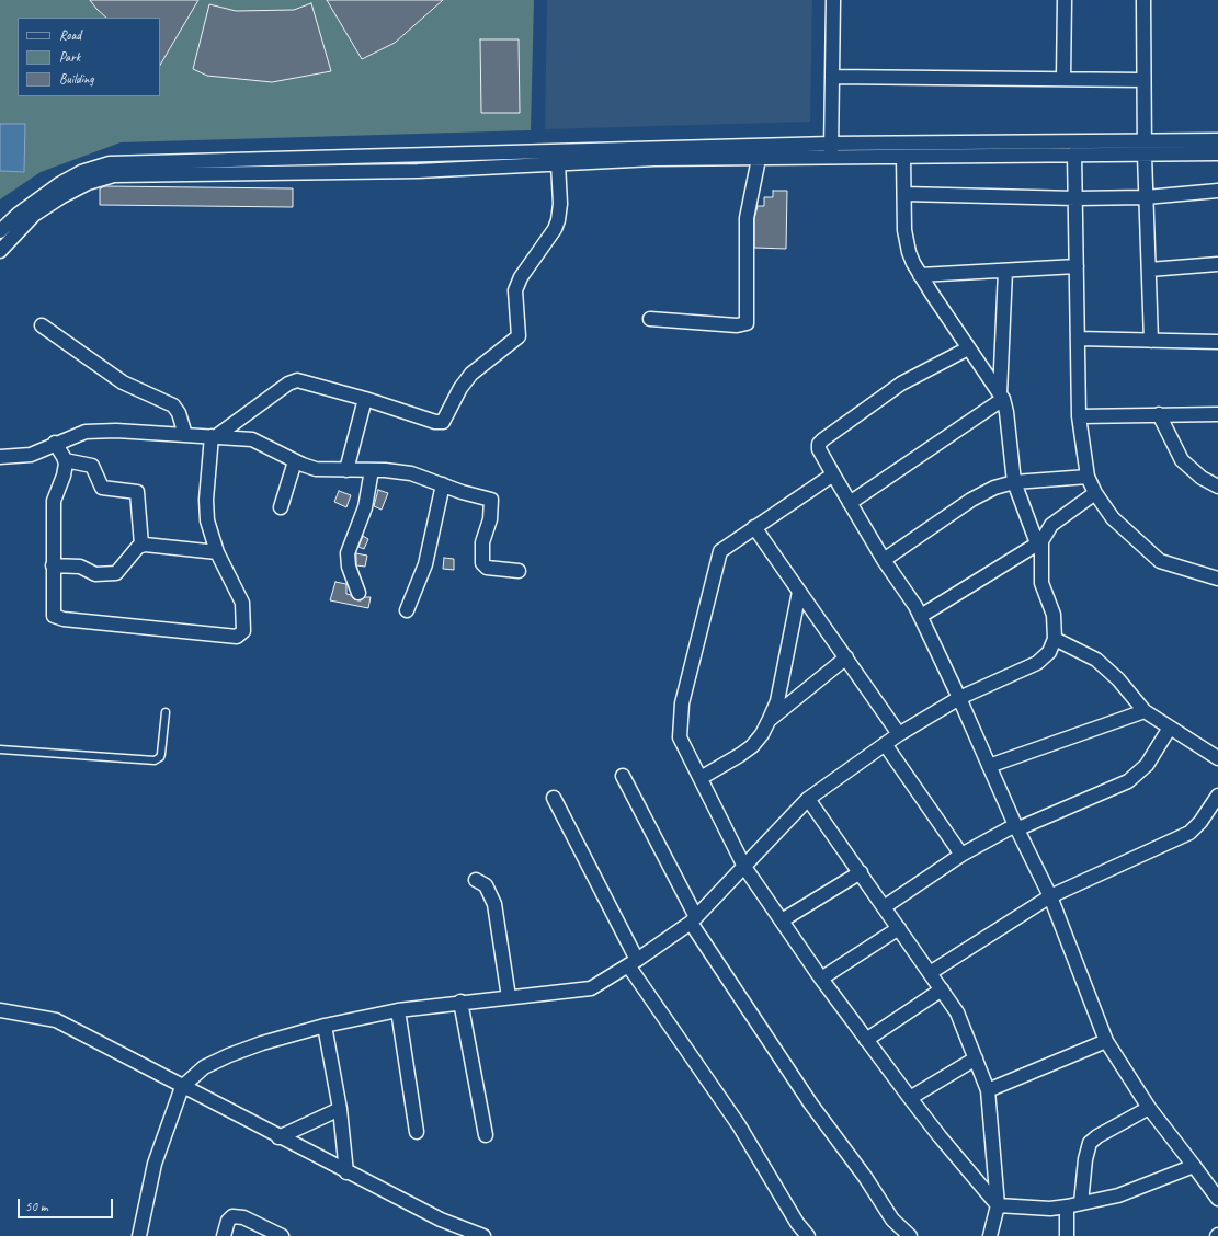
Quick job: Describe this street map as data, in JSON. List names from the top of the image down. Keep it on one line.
{"legend":["Road","Park","Building"],"scale_bar":"50 m"}
